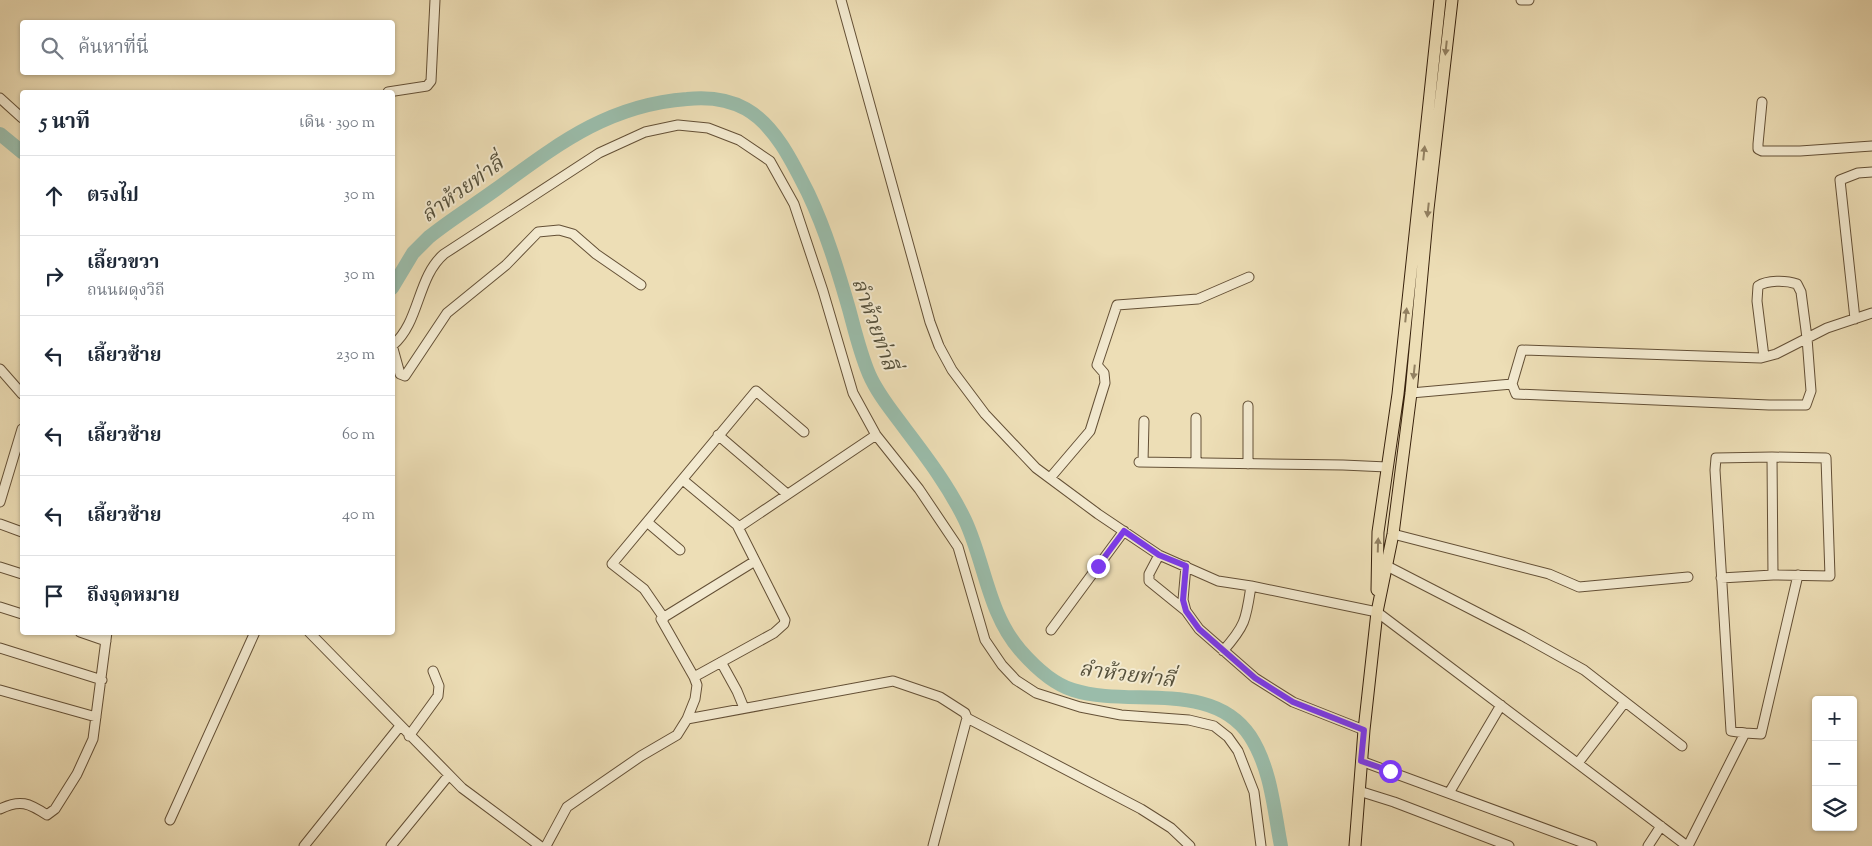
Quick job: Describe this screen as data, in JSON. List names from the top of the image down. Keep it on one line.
{"water":["ลำห้วยท่าลี่"],"page":{"search":"ค้นหาที่นี่","heading":["5 นาที","เดิน · 390 m"],"list":[["ตรงไป","30 m"],["เลี้ยวขวา","ถนนผดุงวิถี","30 m"],["เลี้ยวซ้าย","230 m"],["เลี้ยวซ้าย","60 m"],["เลี้ยวซ้าย","40 m"],"ถึงจุดหมาย"],"map_buttons":["+","−"]}}
